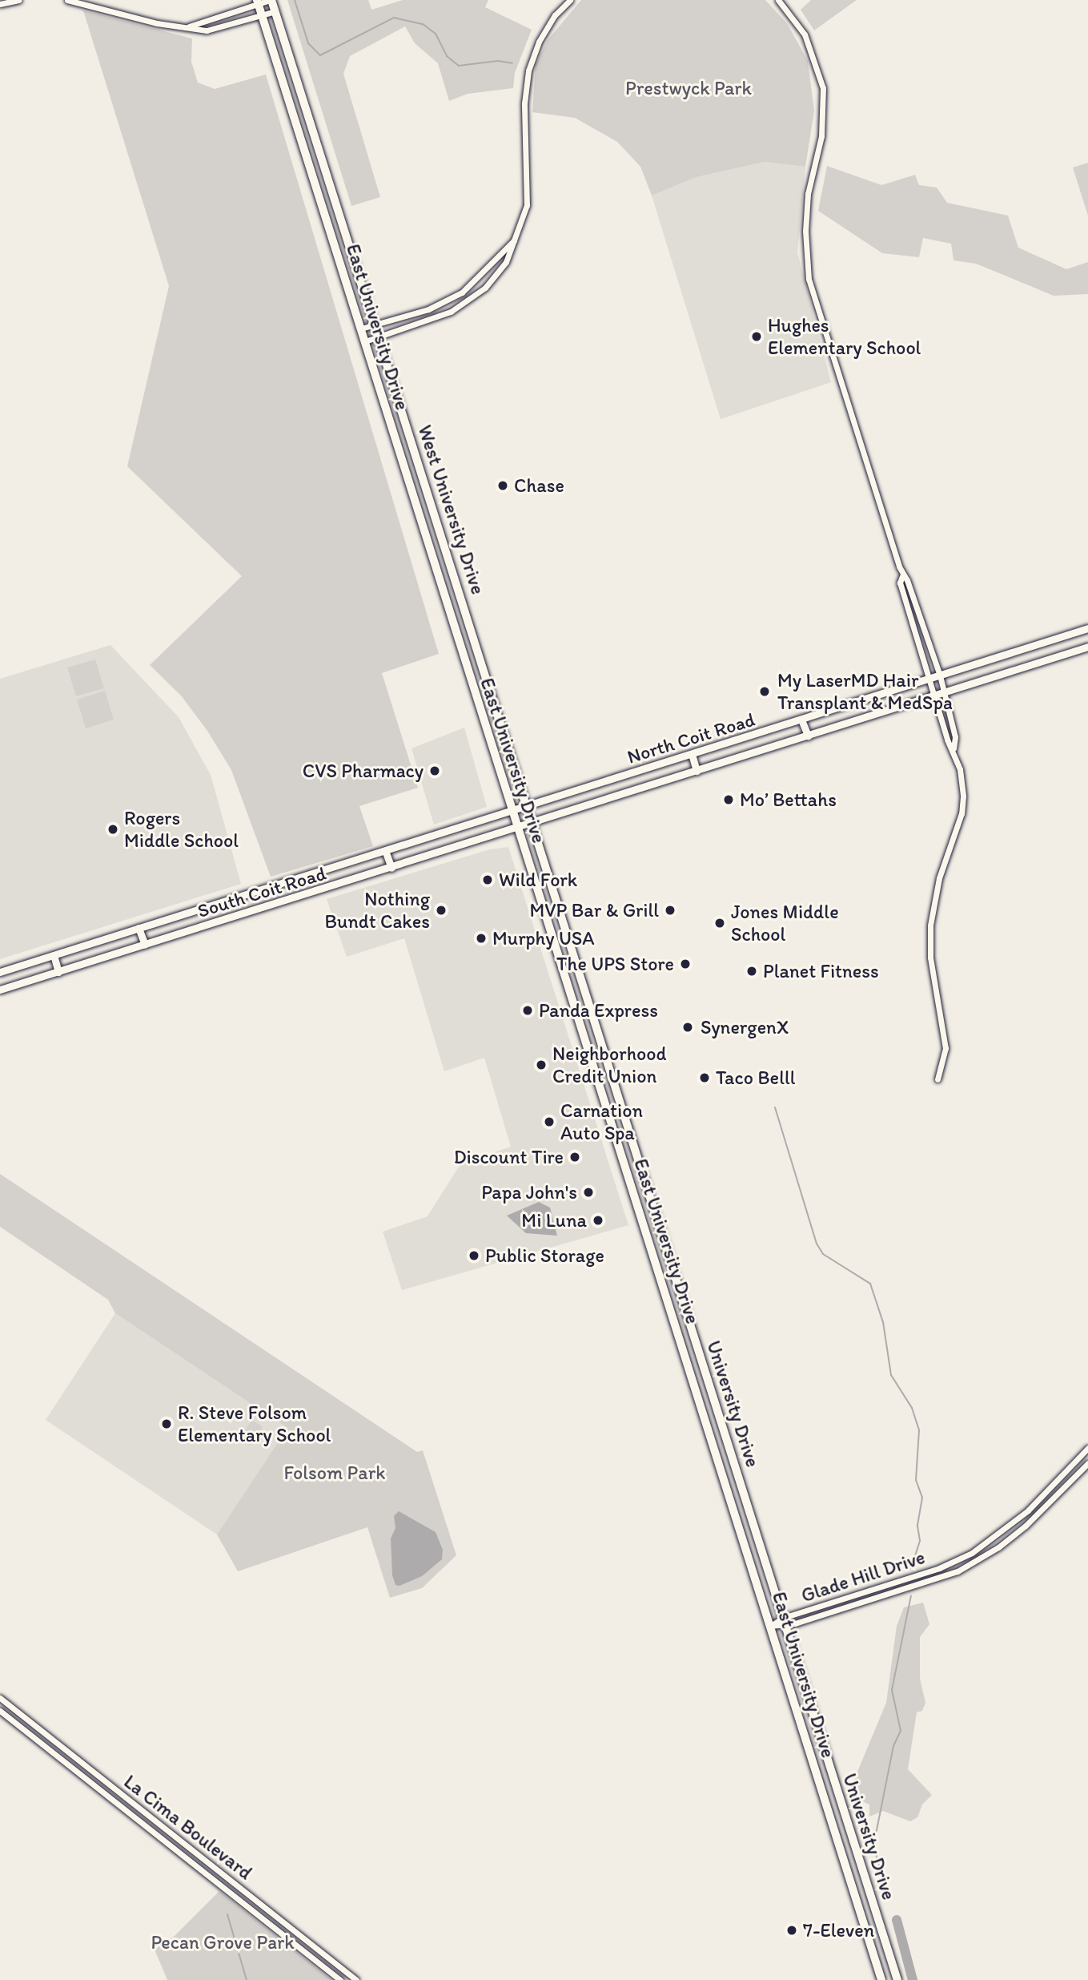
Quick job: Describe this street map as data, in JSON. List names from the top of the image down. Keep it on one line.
{"streets":{"highway":["East University Drive","West University Drive","University Drive"],"main road":["North Coit Road","South Coit Road"],"street":["Glade Hill Drive","La Cima Boulevard"]},"crossings":[["East University Drive","South Coit Road"],["East University Drive","Glade Hill Drive"],["West University Drive","North Coit Road"],["West University Drive","South Coit Road"],["West University Drive","University Drive"],["North Coit Road","South Coit Road"],["North Coit Road","University Drive"],["South Coit Road","University Drive"],["University Drive","Glade Hill Drive"]],"parks":["Prestwyck Park","Folsom Park","Pecan Grove Park"],"places":["Hughes Elementary School","Chase","My LaserMD Hair Transplant & MedSpa","CVS Pharmacy","Mo’ Bettahs","Rogers Middle School","Wild Fork","Nothing Bundt Cakes","MVP Bar & Grill","Jones Middle School","Murphy USA","The UPS Store","Planet Fitness","Panda Express","SynergenX","Neighborhood Credit Union","Taco Belll","Carnation Auto Spa","Discount Tire","Papa John's","Mi Luna","Public Storage","R. Steve Folsom Elementary School","7-Eleven"]}
